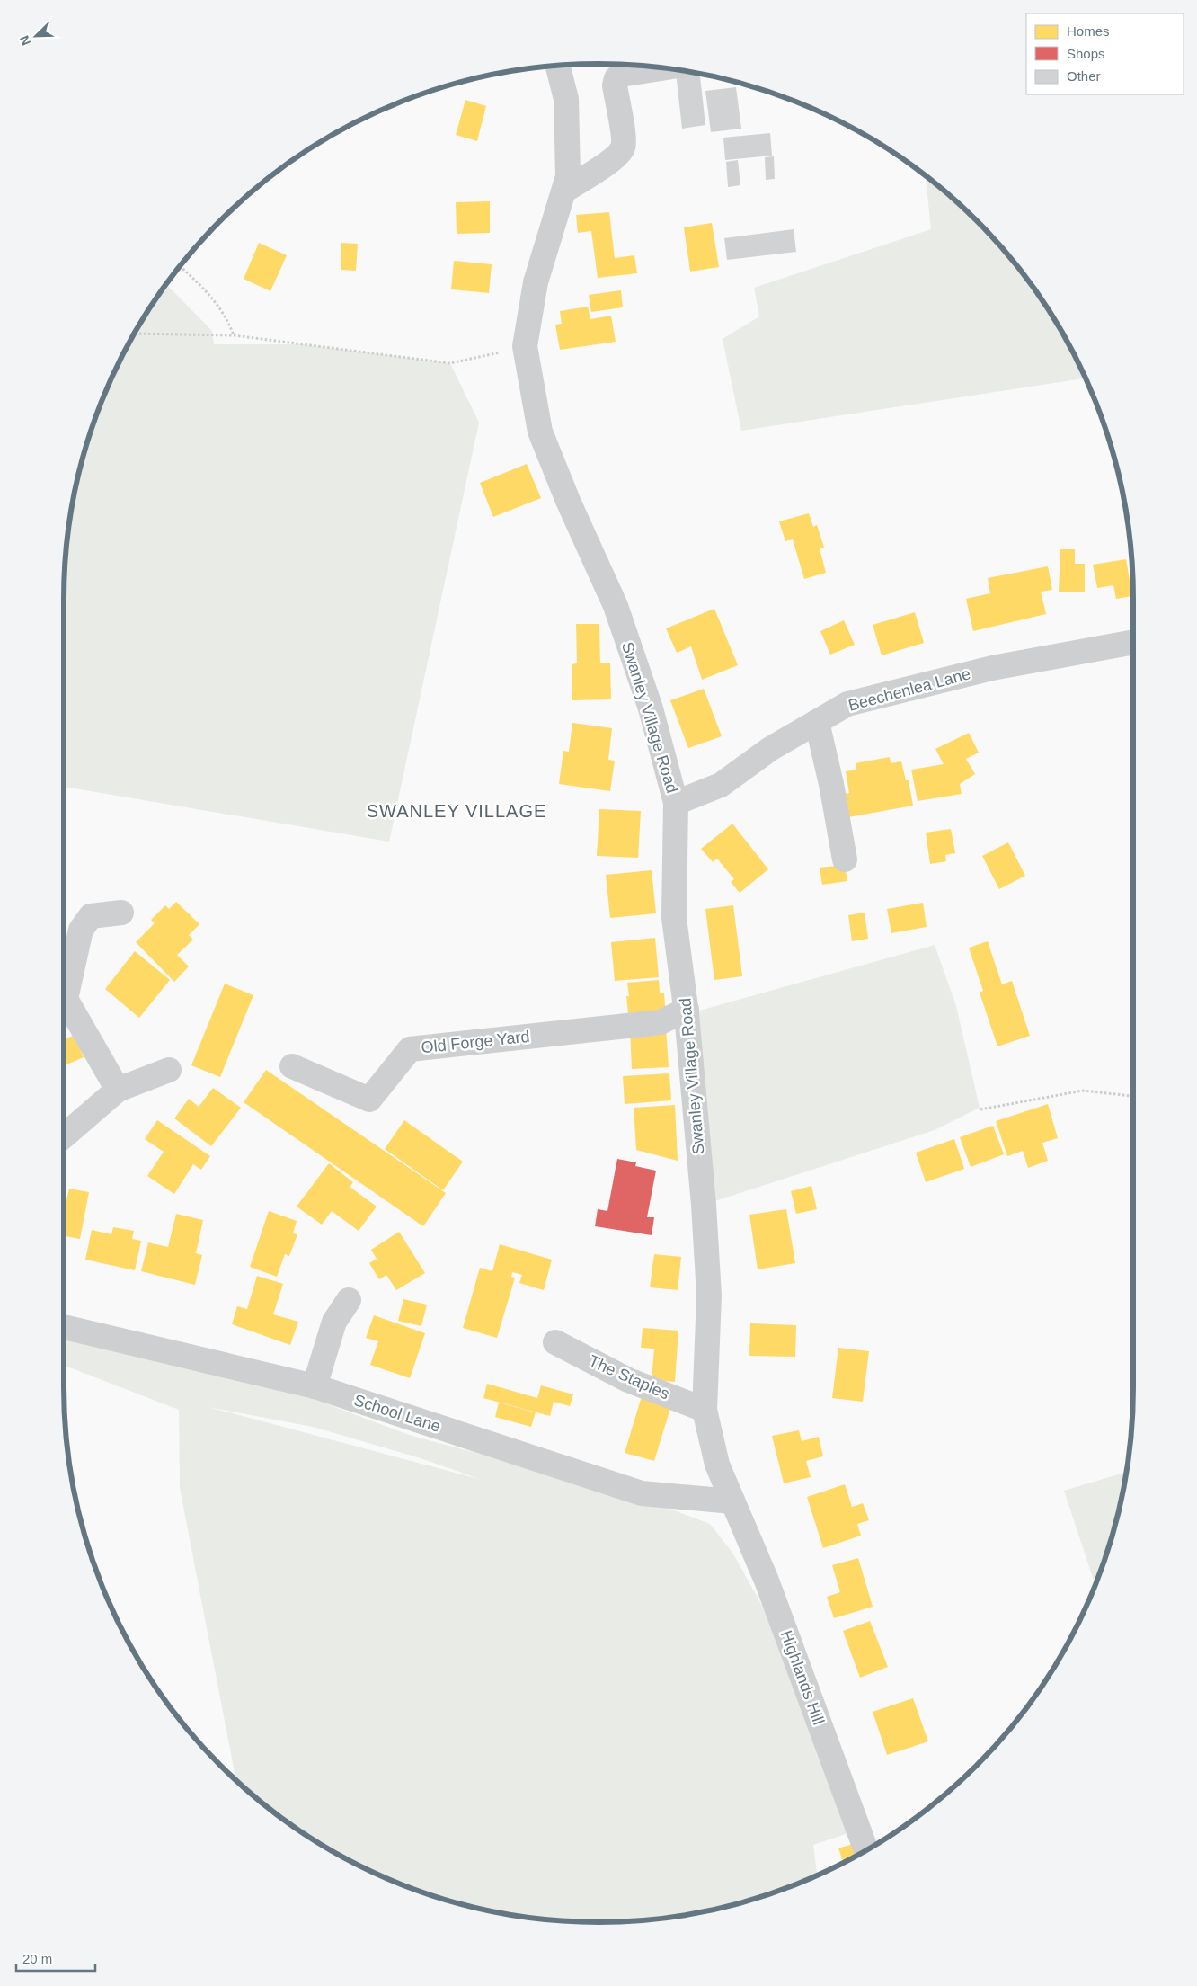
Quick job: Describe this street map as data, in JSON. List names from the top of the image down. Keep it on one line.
{"streets":{"street":["Beechenlea Lane","Swanley Village Road","Old Forge Yard","The Staples","School Lane","Highlands Hill"]},"crossings":[["Beechenlea Lane","Swanley Village Road"],["Swanley Village Road","Old Forge Yard"],["Swanley Village Road","The Staples"],["Swanley Village Road","School Lane"],["Swanley Village Road","Highlands Hill"],["School Lane","Highlands Hill"]],"districts":["SWANLEY VILLAGE"],"legend":["Homes","Shops","Other"],"scale_bar":"20 m","north":"bottom left"}
